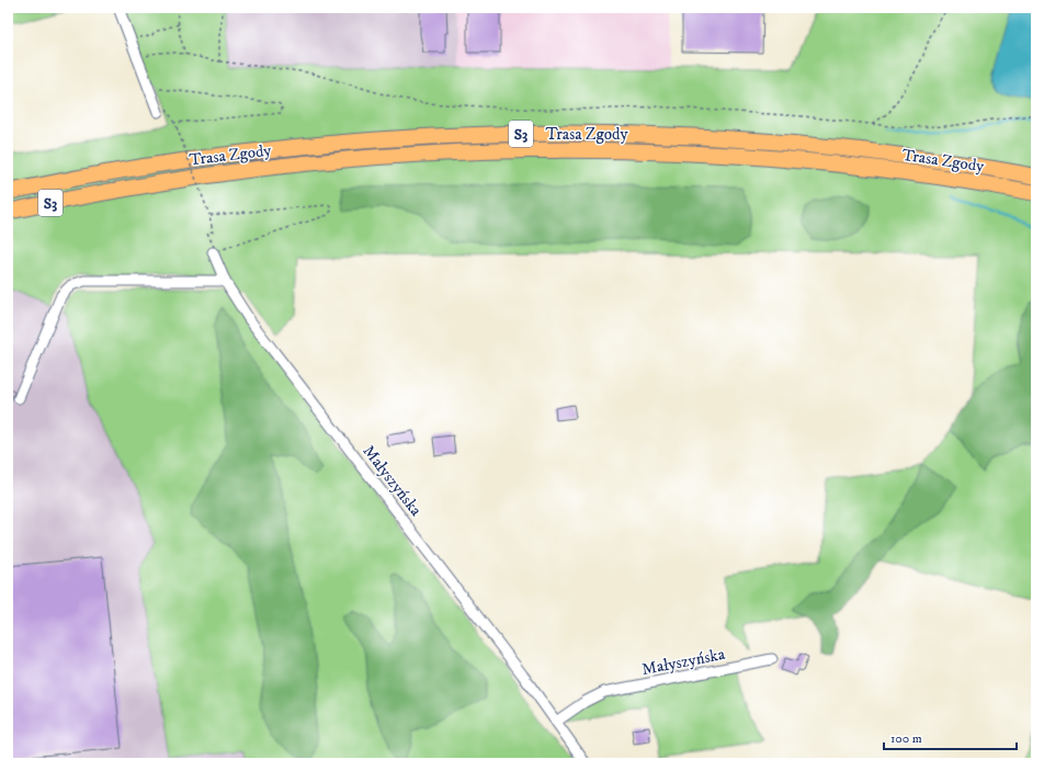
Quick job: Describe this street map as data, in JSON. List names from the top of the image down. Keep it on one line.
{"streets":{"highway":["S3","Trasa Zgody"],"street":["Małyszyńska"]},"scale_bar":"100 m"}
